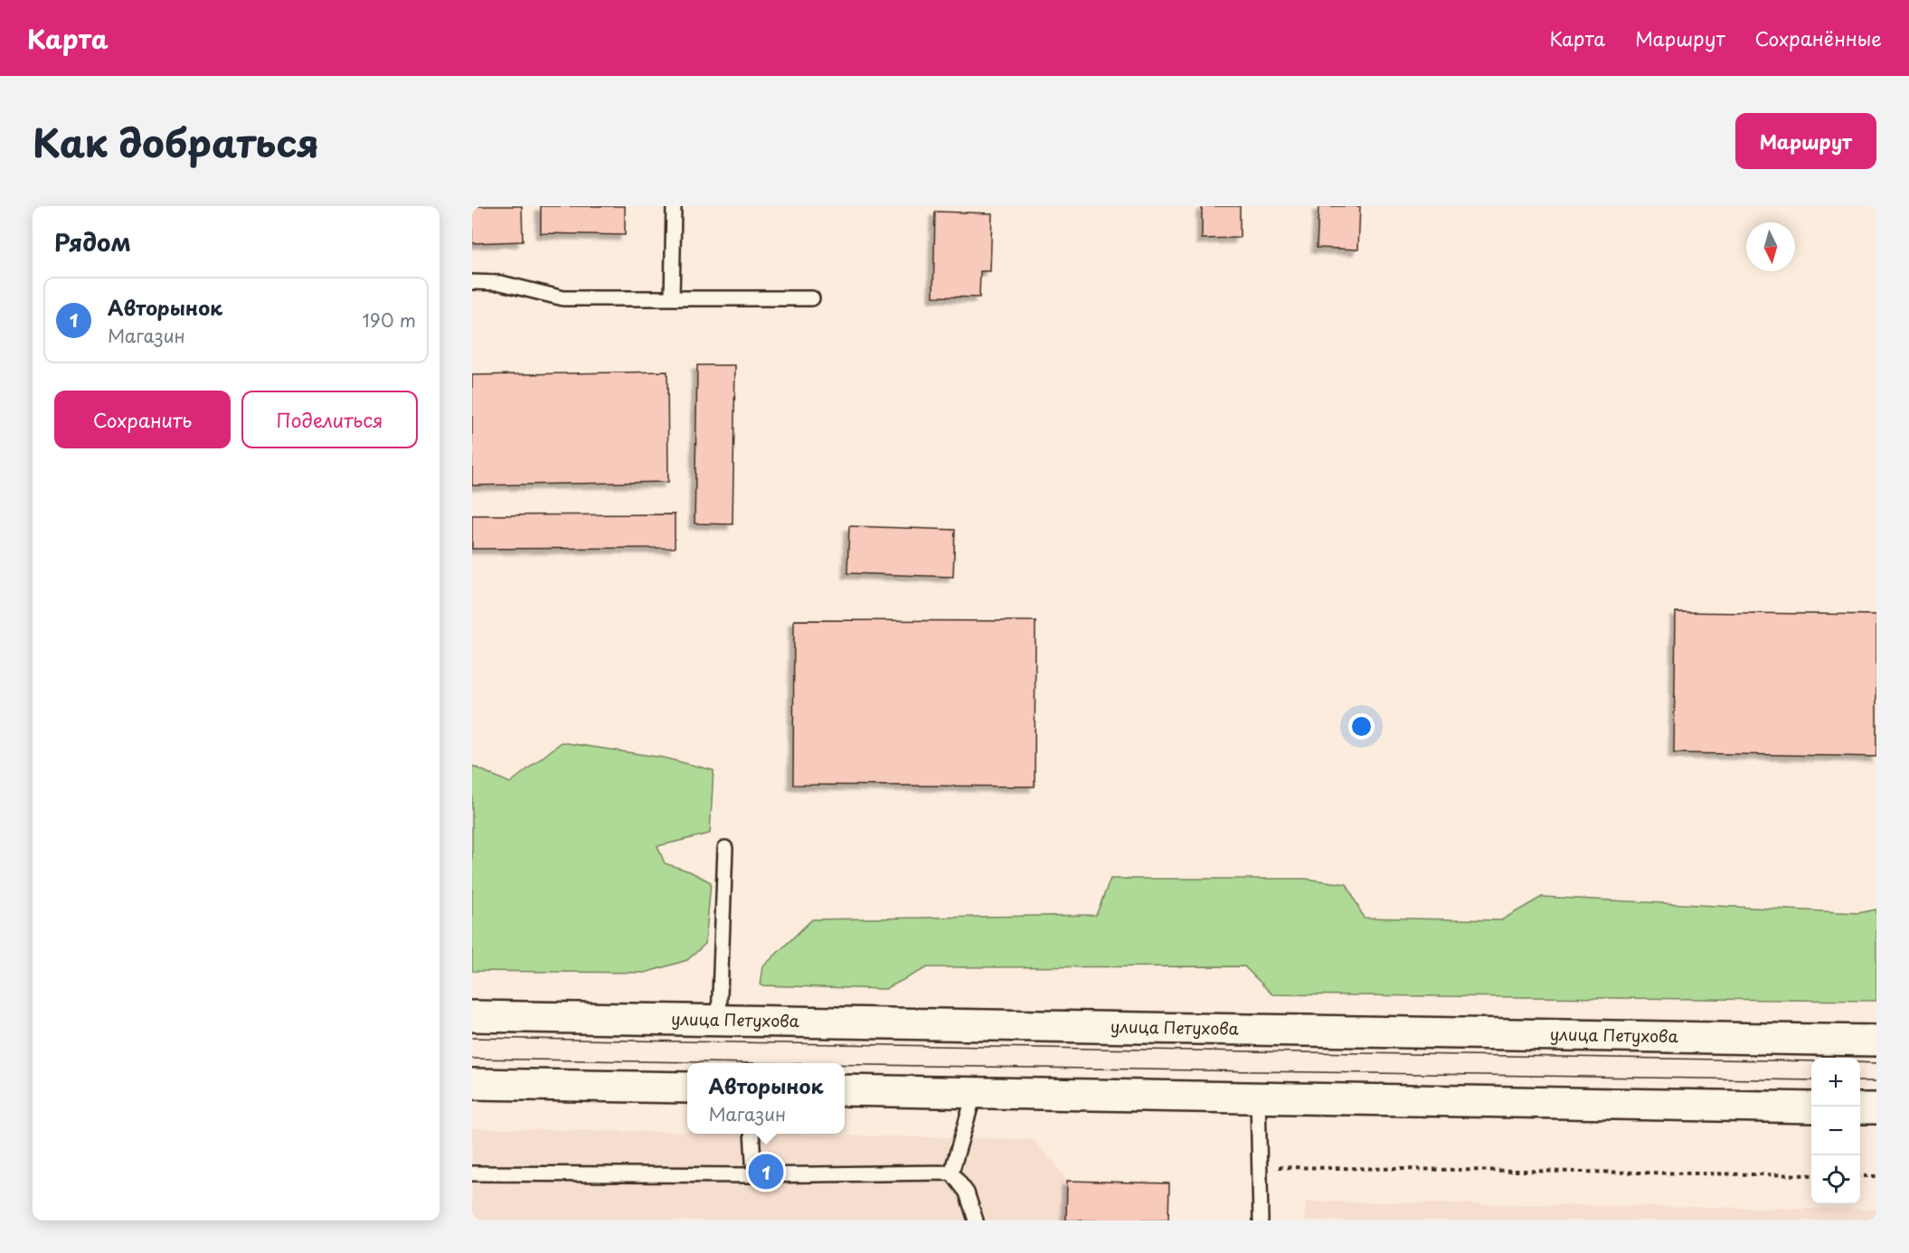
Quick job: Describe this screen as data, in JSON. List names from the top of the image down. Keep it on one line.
{"streets":{"highway":["улица Петухова"]},"north":"bottom","page":{"header":"Карта","nav":["Карта","Маршрут","Сохранённые"],"title":"Как добраться","buttons":["Маршрут",["Сохранить","Поделиться"]],"heading":"Рядом","list":[{"mark":"1","name":"Авторынок","note":"Магазин","value":"190 m"}],"map_buttons":["+","−"],"popup":["Авторынок","Магазин"],"pins":"1"}}
